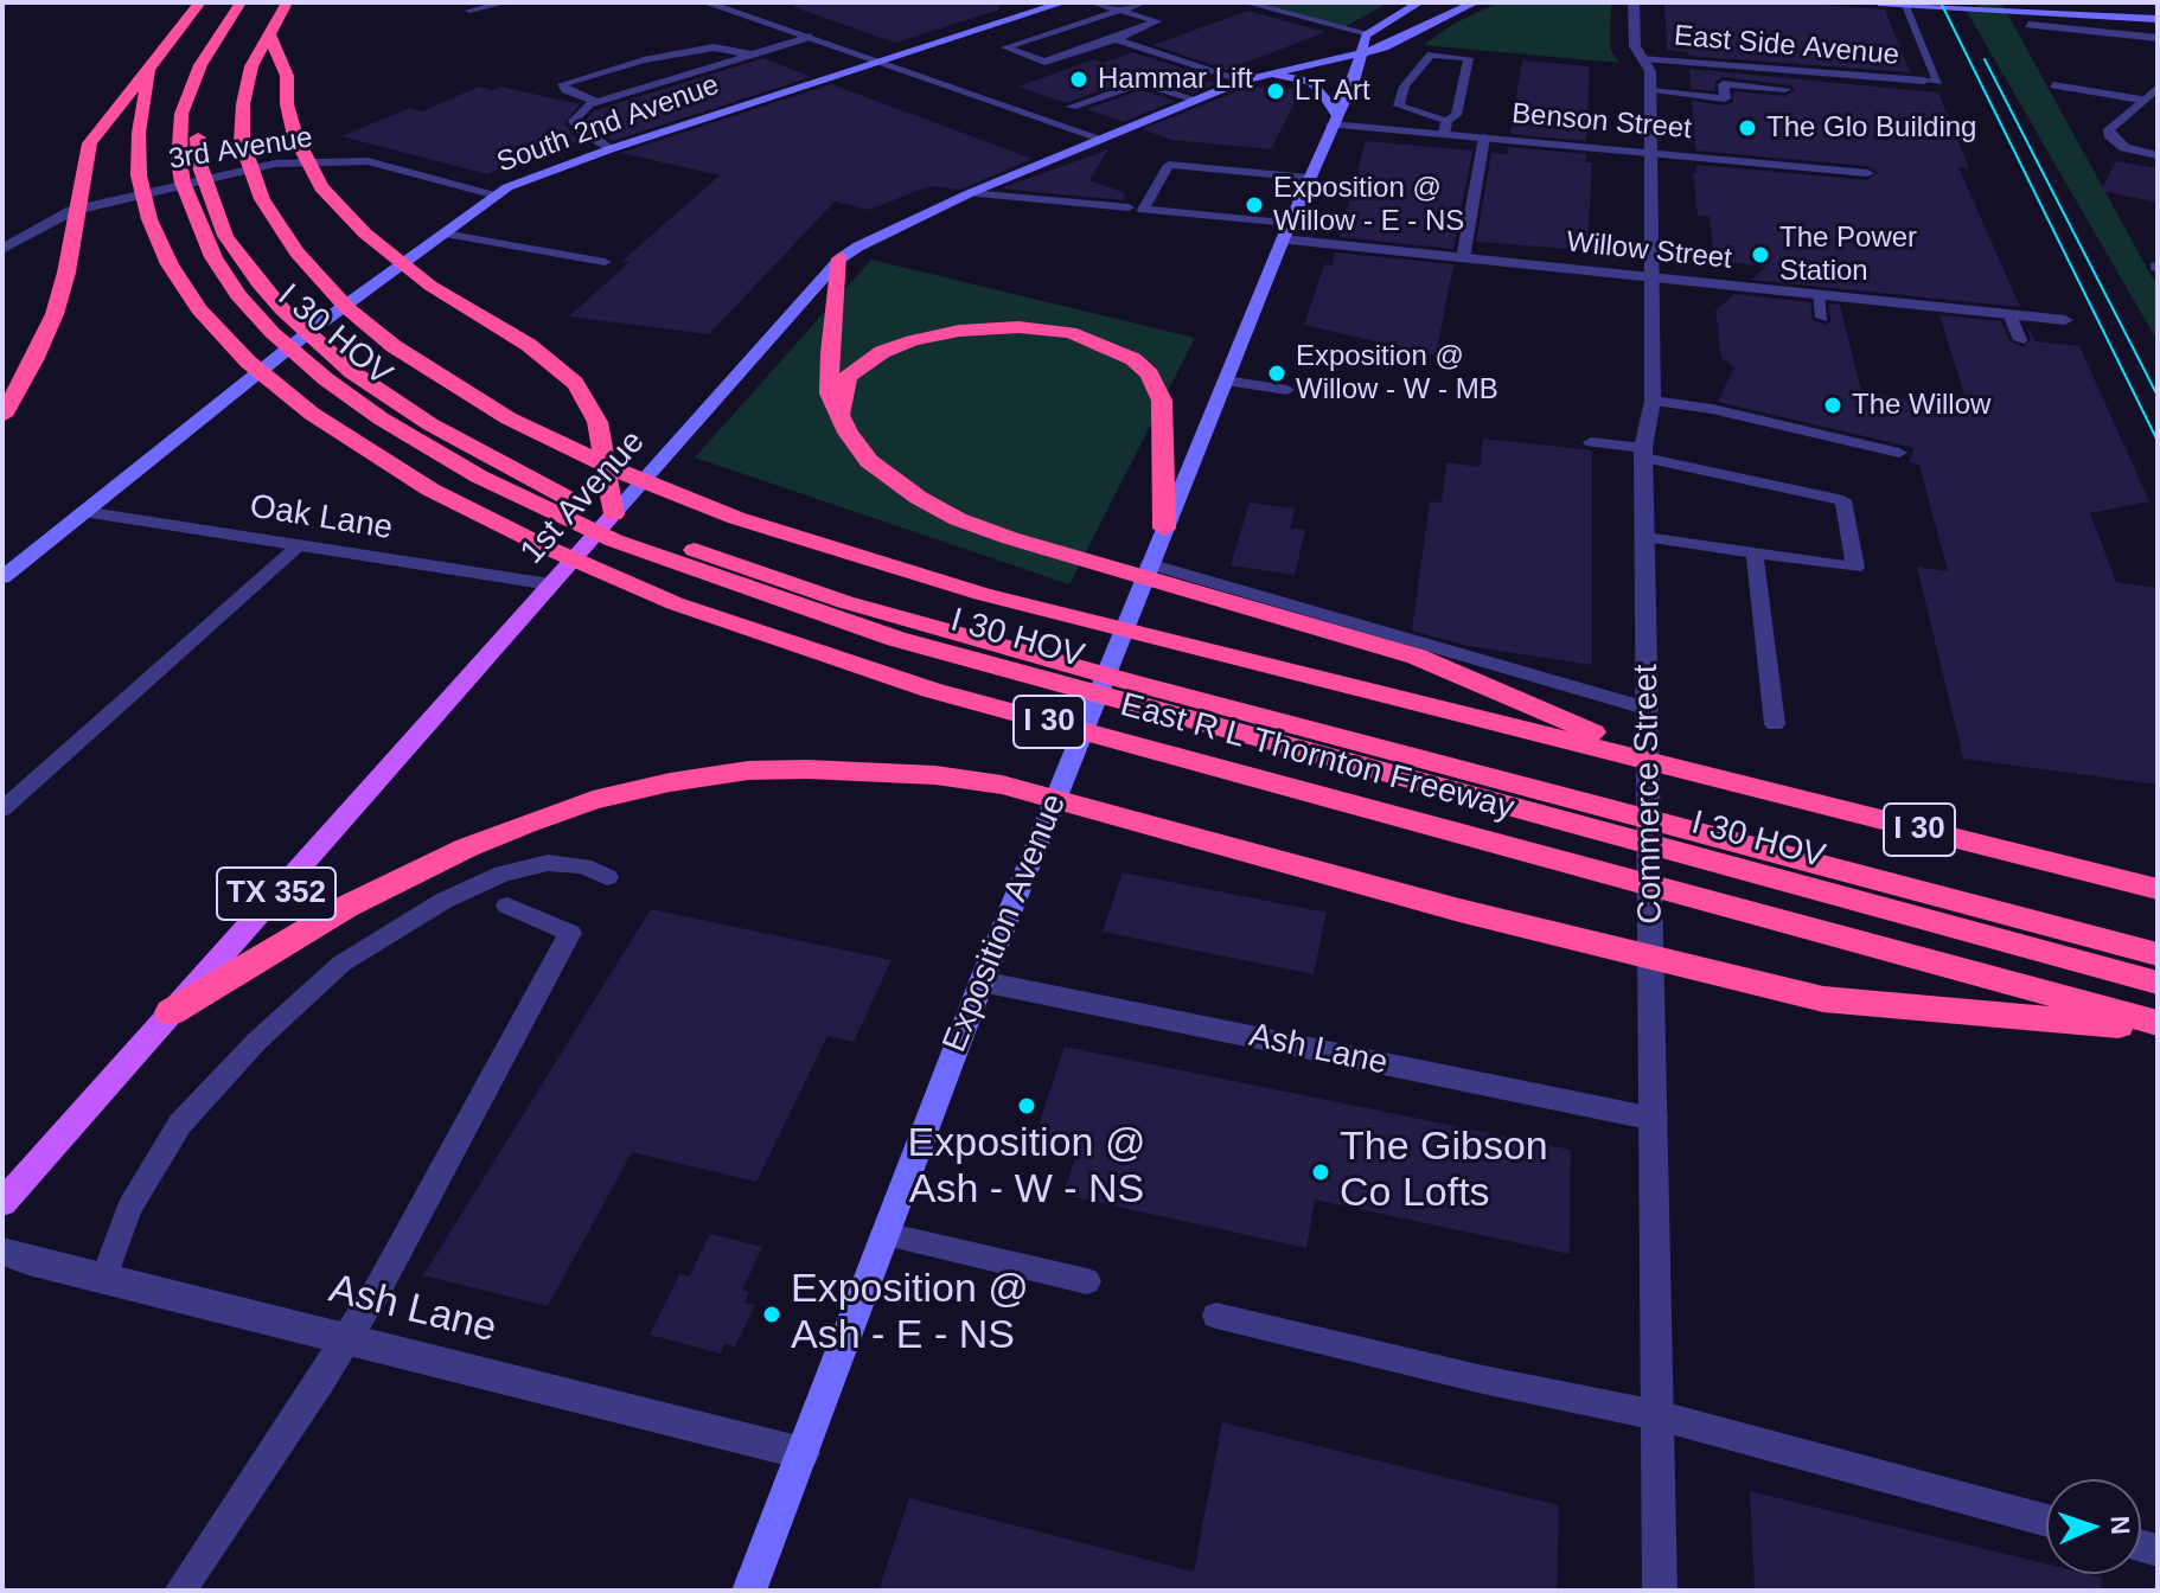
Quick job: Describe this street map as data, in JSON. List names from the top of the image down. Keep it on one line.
{"streets":{"highway":["I 30 HOV","I 30","East R L Thornton Freeway"],"main road":["South 2nd Avenue","1st Avenue","TX 352","Exposition Avenue"],"street":["East Side Avenue","Benson Street","3rd Avenue","Willow Street","Oak Lane","Commerce Street","Ash Lane"]},"crossings":[["East Side Avenue","Commerce Street"],["Benson Street","Commerce Street"],["Benson Street","Exposition Avenue"],["South 2nd Avenue","3rd Avenue"],["South 2nd Avenue","Oak Lane"],["Willow Street","Commerce Street"],["Willow Street","Exposition Avenue"],["1st Avenue","Oak Lane"],["1st Avenue","Exposition Avenue"],["Commerce Street","Ash Lane"],["Exposition Avenue","Ash Lane"]],"places":["Hammar Lift","LT Art","The Glo Building","Exposition @ Willow - E - NS","The Power Station","Exposition @ Willow - W - MB","The Willow","Exposition @ Ash - W - NS","The Gibson Co Lofts","Exposition @ Ash - E - NS"],"north":"right"}
